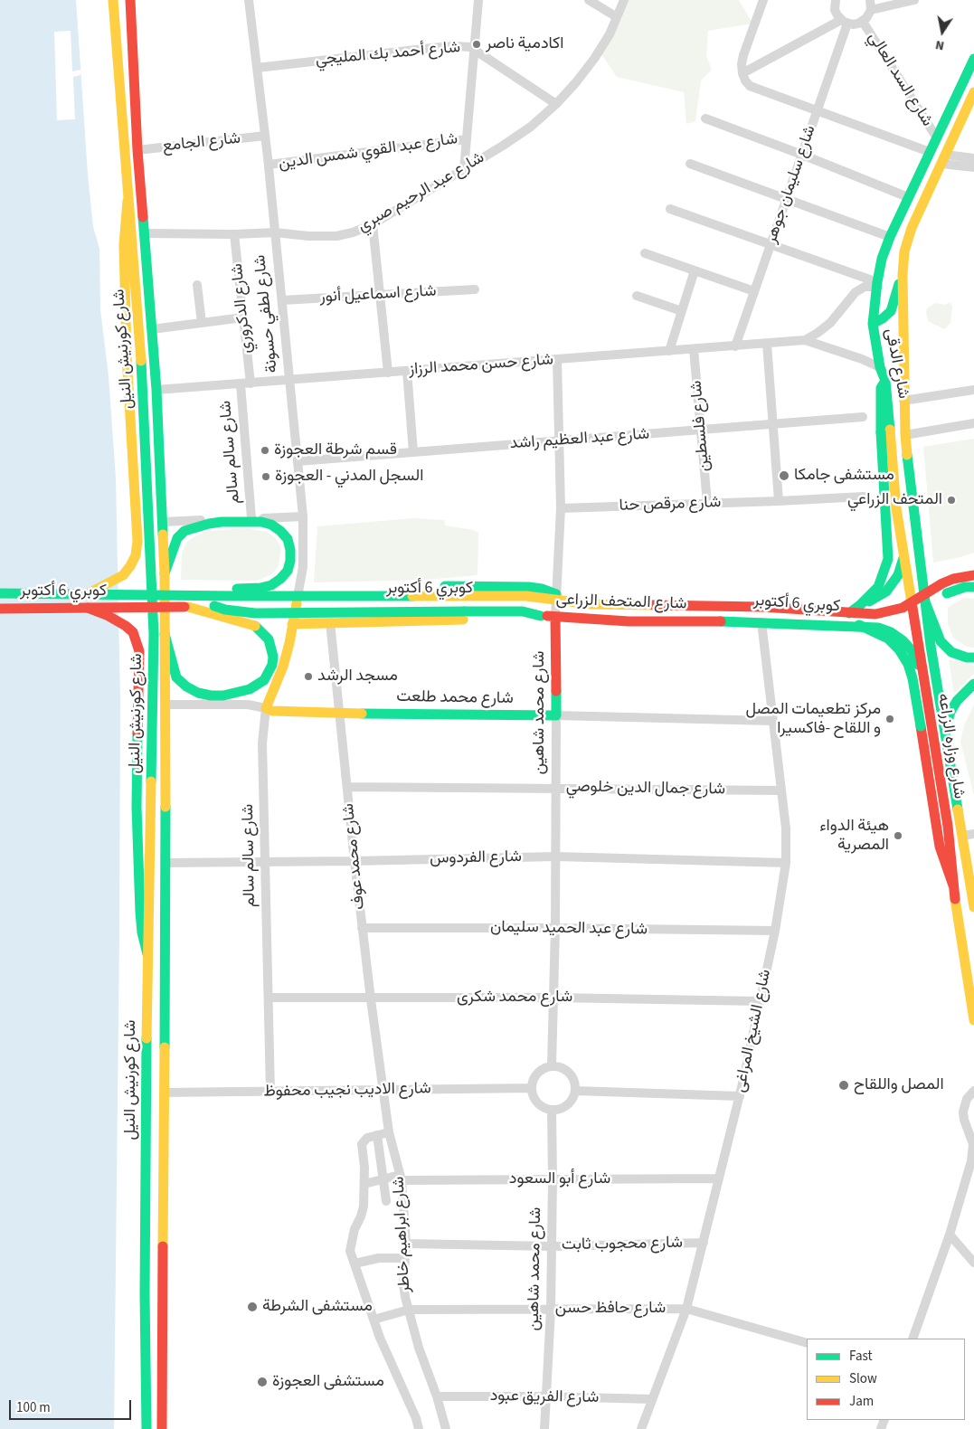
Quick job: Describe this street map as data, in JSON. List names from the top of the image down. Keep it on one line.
{"streets":{"main road":["شارع لطفي حسونة","شارع كورنيش النيل","شارع الدقى","شارع سالم سالم","كوبري 6 أكتوبر","شارع المتحف الزراعى","شارع محمد طلعت","شارع محمد شاهين","شارع وزاره الزراعه"],"street":["شارع أحمد بك المليجي","شارع السد العالي","شارع الجامع","شارع عبد القوي شمس الدين","شارع سليمان جوهر","شارع عبد الرحيم صبري","شارع اسماعيل أنور","شارع الدكروري","شارع حسن محمد الرزاز","شارع فلسطين","شارع عبد العظيم راشد","شارع مرقص حنا","شارع جمال الدين خلوصي","شارع محمد عوف","شارع الفردوس","شارع عبد الحميد سليمان","شارع محمد شكرى","شارع الشيخ المراغى","شارع الاديب نجيب محفوظ","شارع أبو السعود","شارع ابراهيم خاطر","شارع محجوب ثابت","شارع حافظ حسن","شارع الفريق عبود"]},"crossings":[["شارع أحمد بك المليجي","شارع عبد الرحيم صبري"],["شارع أحمد بك المليجي","شارع لطفي حسونة"],["شارع السد العالي","شارع الدقى"],["شارع الجامع","شارع لطفي حسونة"],["شارع الجامع","شارع كورنيش النيل"],["شارع عبد القوي شمس الدين","شارع لطفي حسونة"],["شارع سليمان جوهر","شارع حسن محمد الرزاز"],["شارع عبد الرحيم صبري","شارع الدكروري"],["شارع عبد الرحيم صبري","شارع لطفي حسونة"],["شارع عبد الرحيم صبري","شارع كورنيش النيل"],["شارع اسماعيل أنور","شارع لطفي حسونة"],["شارع الدكروري","شارع حسن محمد الرزاز"],["شارع الدكروري","شارع سالم سالم"],["شارع لطفي حسونة","شارع حسن محمد الرزاز"],["شارع لطفي حسونة","شارع عبد العظيم راشد"],["شارع لطفي حسونة","شارع سالم سالم"],["شارع لطفي حسونة","شارع المتحف الزراعى"],["شارع كورنيش النيل","شارع حسن محمد الرزاز"],["شارع كورنيش النيل","شارع محمد طلعت"],["شارع كورنيش النيل","شارع الفردوس"],["شارع كورنيش النيل","شارع الاديب نجيب محفوظ"],["شارع الدقى","شارع حسن محمد الرزاز"],["شارع الدقى","شارع المتحف الزراعى"],["شارع الدقى","شارع وزاره الزراعه"],["شارع حسن محمد الرزاز","شارع فلسطين"],["شارع حسن محمد الرزاز","شارع سالم سالم"],["شارع حسن محمد الرزاز","شارع محمد شاهين"],["شارع فلسطين","شارع عبد العظيم راشد"],["شارع فلسطين","شارع مرقص حنا"],["شارع عبد العظيم راشد","شارع محمد شاهين"],["شارع سالم سالم","شارع المتحف الزراعى"],["شارع سالم سالم","شارع محمد طلعت"],["شارع سالم سالم","شارع الفردوس"],["شارع سالم سالم","شارع محمد شكرى"],["شارع سالم سالم","شارع الاديب نجيب محفوظ"],["شارع مرقص حنا","شارع محمد شاهين"],["شارع المتحف الزراعى","شارع محمد شاهين"],["شارع المتحف الزراعى","شارع وزاره الزراعه"],["شارع المتحف الزراعى","شارع محمد عوف"],["شارع المتحف الزراعى","شارع الشيخ المراغى"],["شارع محمد طلعت","شارع محمد شاهين"],["شارع محمد طلعت","شارع محمد عوف"],["شارع محمد طلعت","شارع الشيخ المراغى"],["شارع محمد شاهين","شارع جمال الدين خلوصي"],["شارع محمد شاهين","شارع الفردوس"],["شارع محمد شاهين","شارع عبد الحميد سليمان"],["شارع محمد شاهين","شارع محمد شكرى"],["شارع محمد شاهين","شارع الاديب نجيب محفوظ"],["شارع محمد شاهين","شارع أبو السعود"],["شارع محمد شاهين","شارع محجوب ثابت"],["شارع محمد شاهين","شارع حافظ حسن"],["شارع محمد شاهين","شارع الفريق عبود"],["شارع جمال الدين خلوصي","شارع محمد عوف"],["شارع جمال الدين خلوصي","شارع الشيخ المراغى"],["شارع محمد عوف","شارع الفردوس"],["شارع محمد عوف","شارع عبد الحميد سليمان"],["شارع محمد عوف","شارع محمد شكرى"],["شارع محمد عوف","شارع الاديب نجيب محفوظ"],["شارع محمد عوف","شارع ابراهيم خاطر"],["شارع الفردوس","شارع الشيخ المراغى"],["شارع عبد الحميد سليمان","شارع الشيخ المراغى"],["شارع محمد شكرى","شارع الشيخ المراغى"],["شارع الشيخ المراغى","شارع أبو السعود"],["شارع الشيخ المراغى","شارع محجوب ثابت"],["شارع الشيخ المراغى","شارع حافظ حسن"],["شارع الشيخ المراغى","شارع الفريق عبود"],["شارع الاديب نجيب محفوظ","شارع ابراهيم خاطر"],["شارع أبو السعود","شارع ابراهيم خاطر"],["شارع ابراهيم خاطر","شارع محجوب ثابت"],["شارع ابراهيم خاطر","شارع حافظ حسن"],["شارع ابراهيم خاطر","شارع الفريق عبود"]],"places":["اكادمية ناصر","قسم شرطة العجوزة","مستشفى جامكا","السجل المدني - العجوزة","المتحف الزراعي","مسجد الرشد","مركز تطعيمات المصل و اللقاح -فاكسيرا","هيئة الدواء المصرية","المصل واللقاح","مستشفى الشرطة","مستشفى العجوزة"],"legend":["Fast","Slow","Jam"],"scale_bar":"100 m","north":"bottom"}
